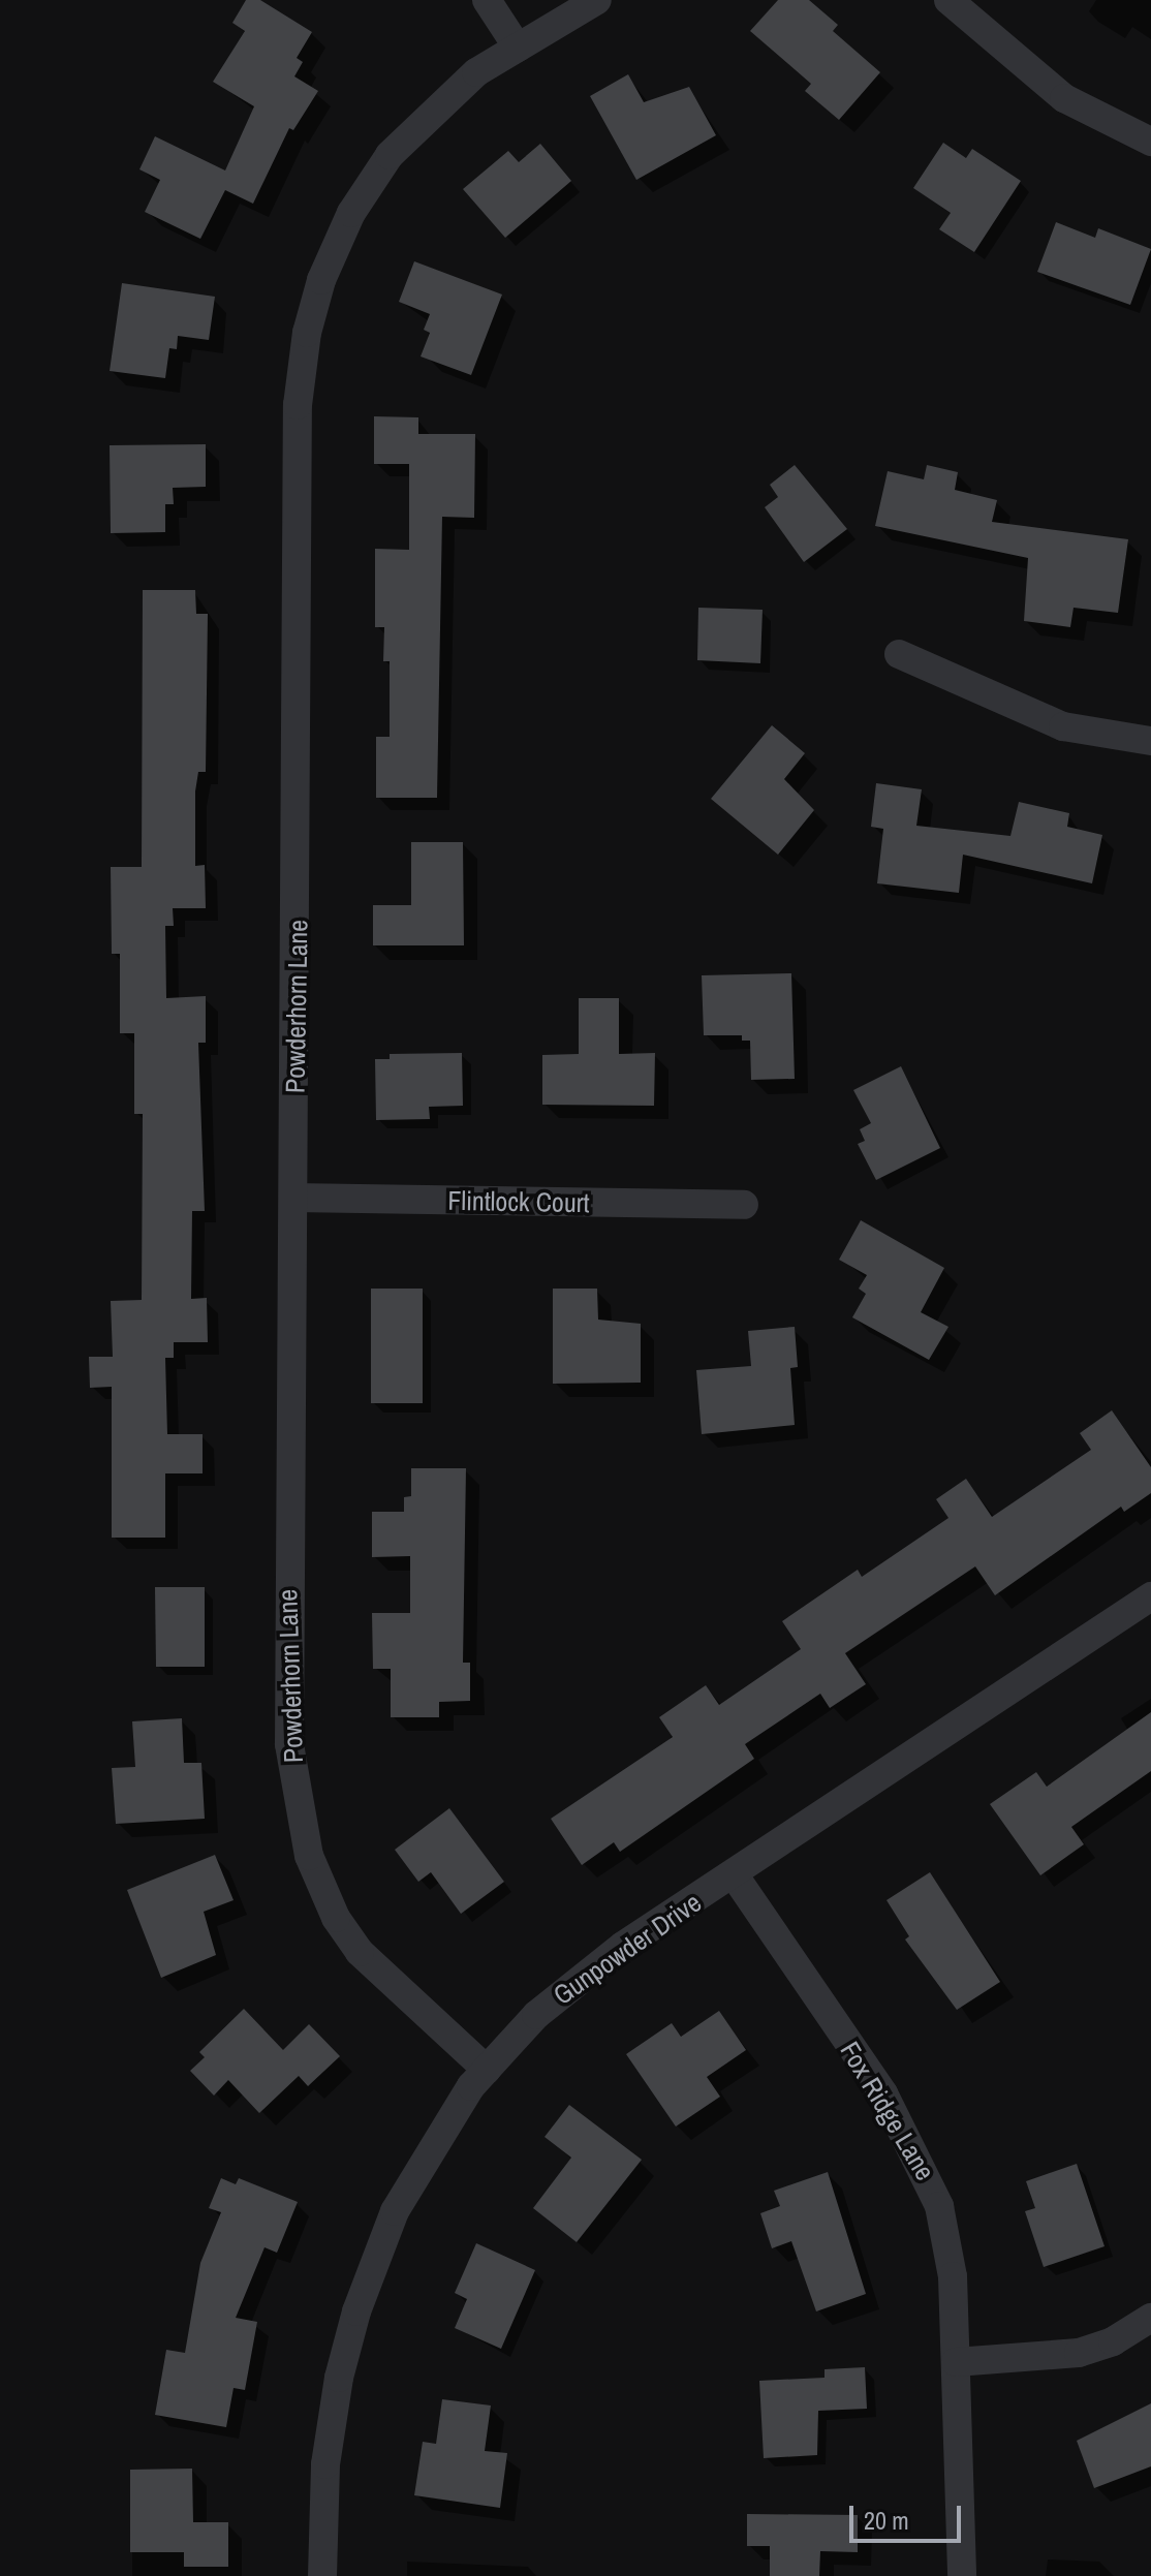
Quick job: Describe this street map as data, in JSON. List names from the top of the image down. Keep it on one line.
{"streets":{"street":["Powderhorn Lane","Flintlock Court","Gunpowder Drive","Fox Ridge Lane"]},"crossings":[["Powderhorn Lane","Flintlock Court"],["Powderhorn Lane","Gunpowder Drive"],["Gunpowder Drive","Fox Ridge Lane"]],"scale_bar":"20 m"}
